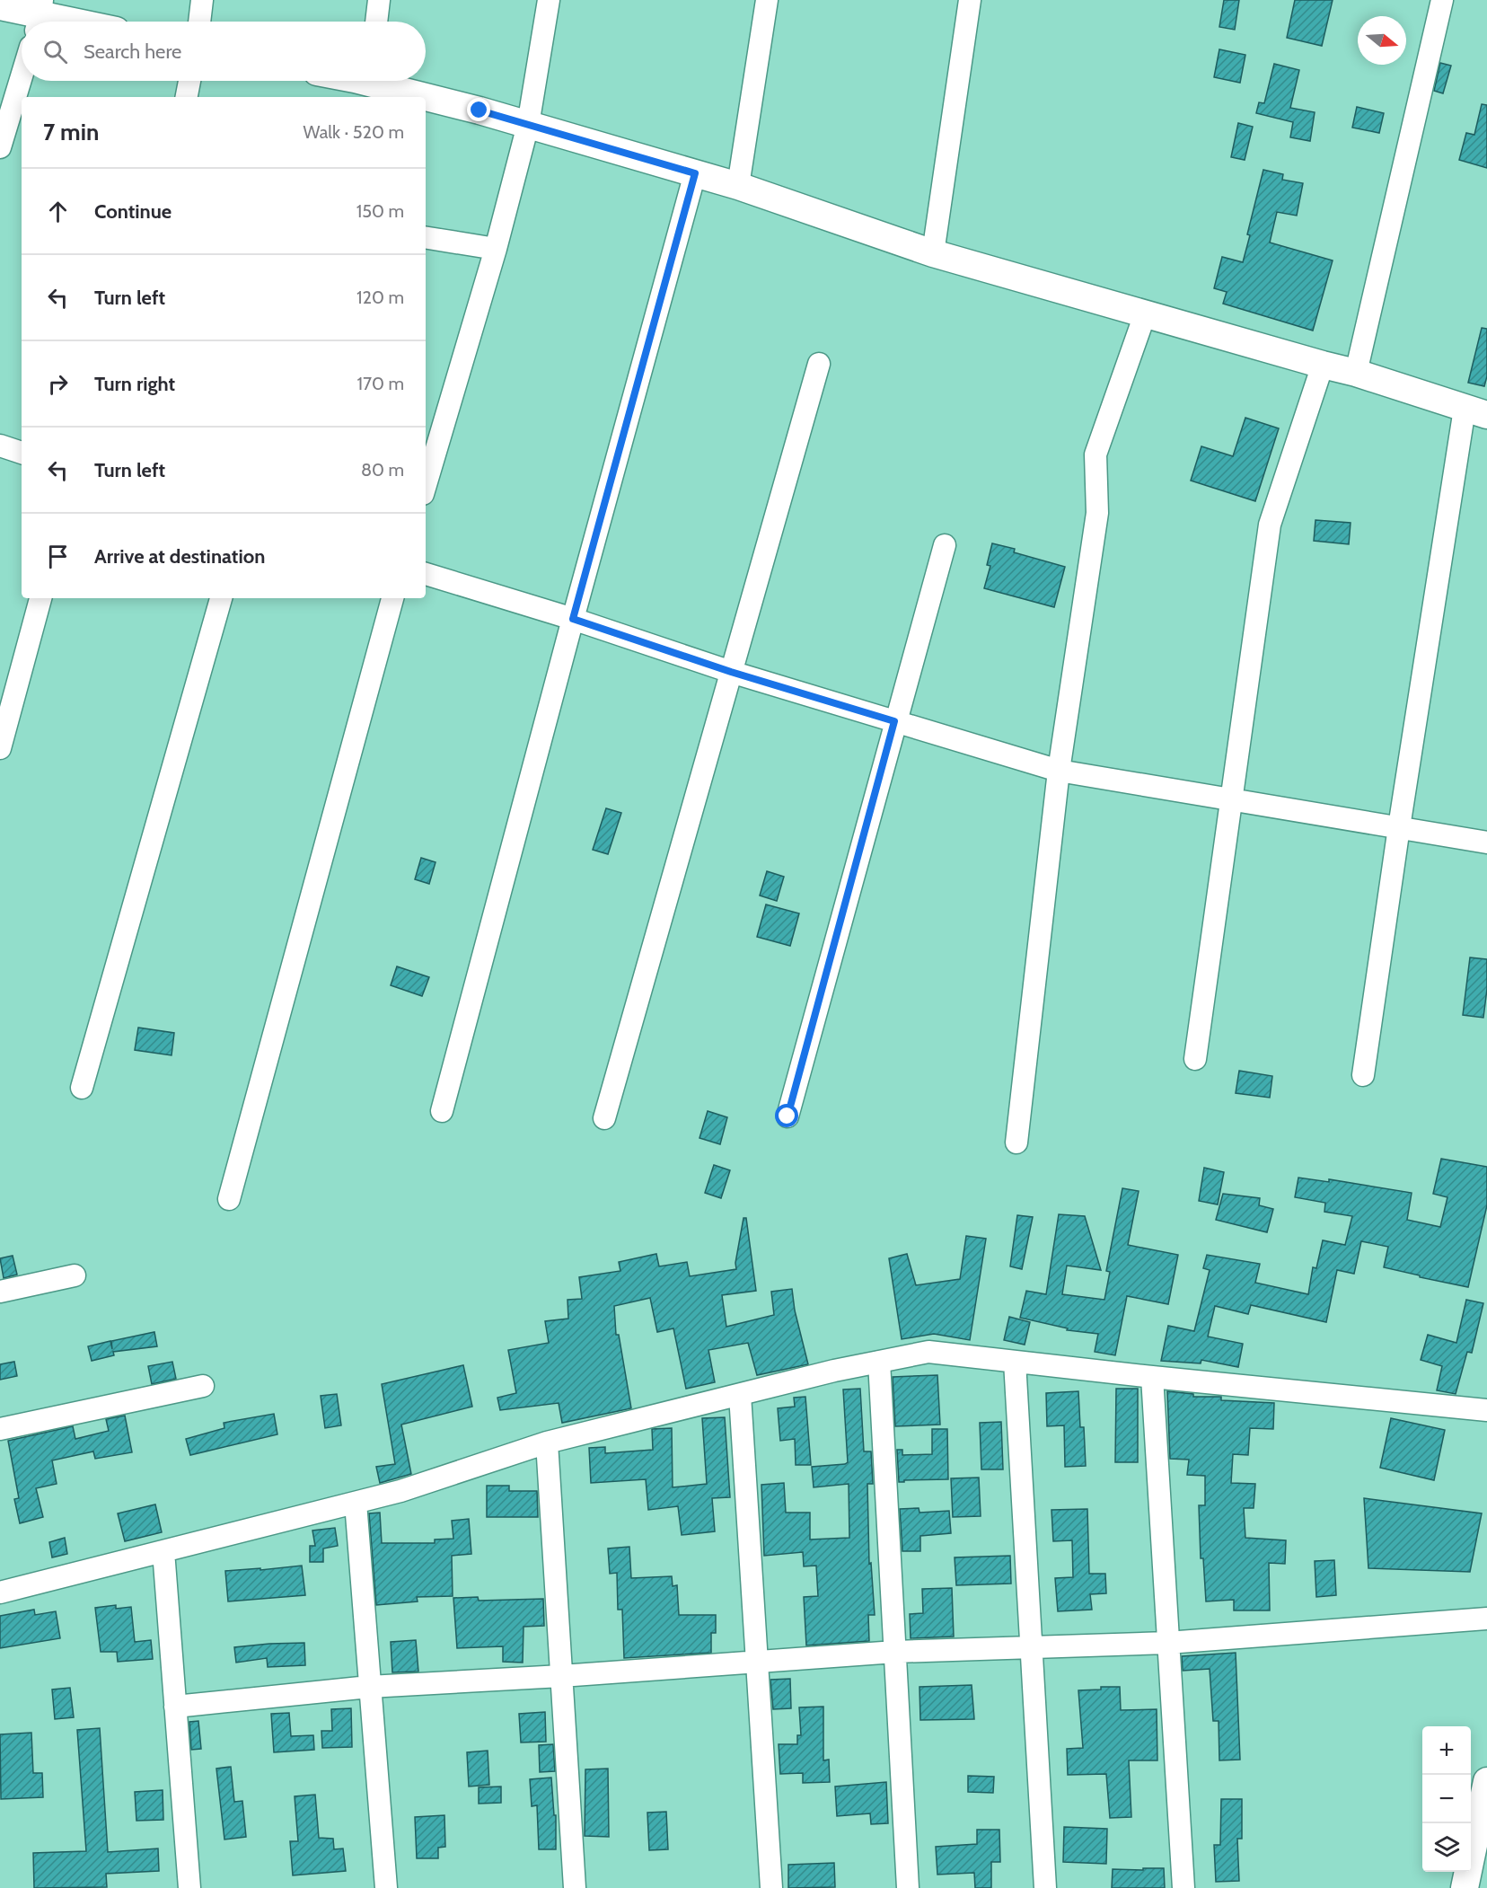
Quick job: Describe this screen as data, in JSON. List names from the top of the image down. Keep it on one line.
{"north":"right","page":{"search":"Search here","heading":["7 min","Walk · 520 m"],"list":[["Continue","150 m"],["Turn left","120 m"],["Turn right","170 m"],["Turn left","80 m"],"Arrive at destination"],"map_buttons":["+","−"]}}
